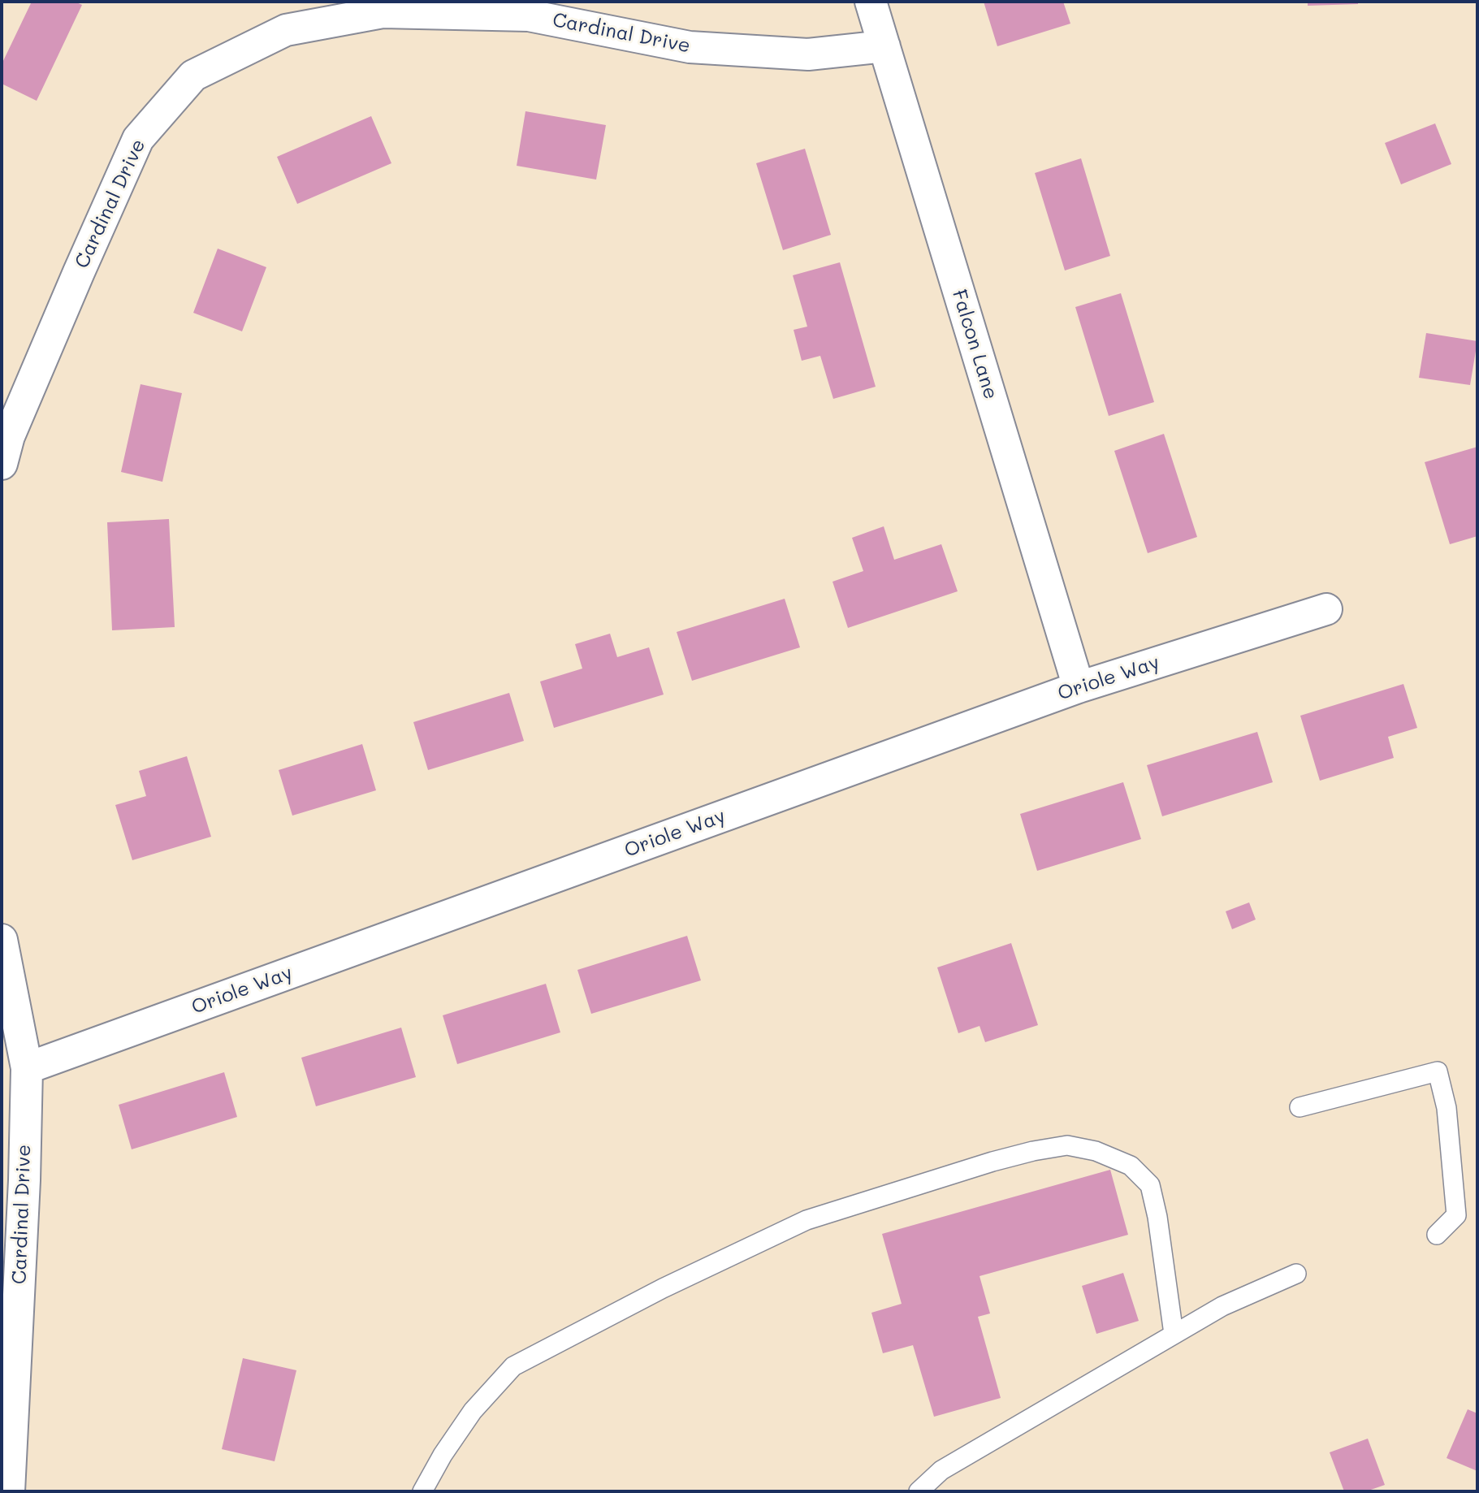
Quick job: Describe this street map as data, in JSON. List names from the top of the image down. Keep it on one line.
{"streets":{"street":["Cardinal Drive","Falcon Lane","Oriole Way"]},"crossings":[["Cardinal Drive","Falcon Lane"],["Cardinal Drive","Oriole Way"],["Falcon Lane","Oriole Way"]]}
